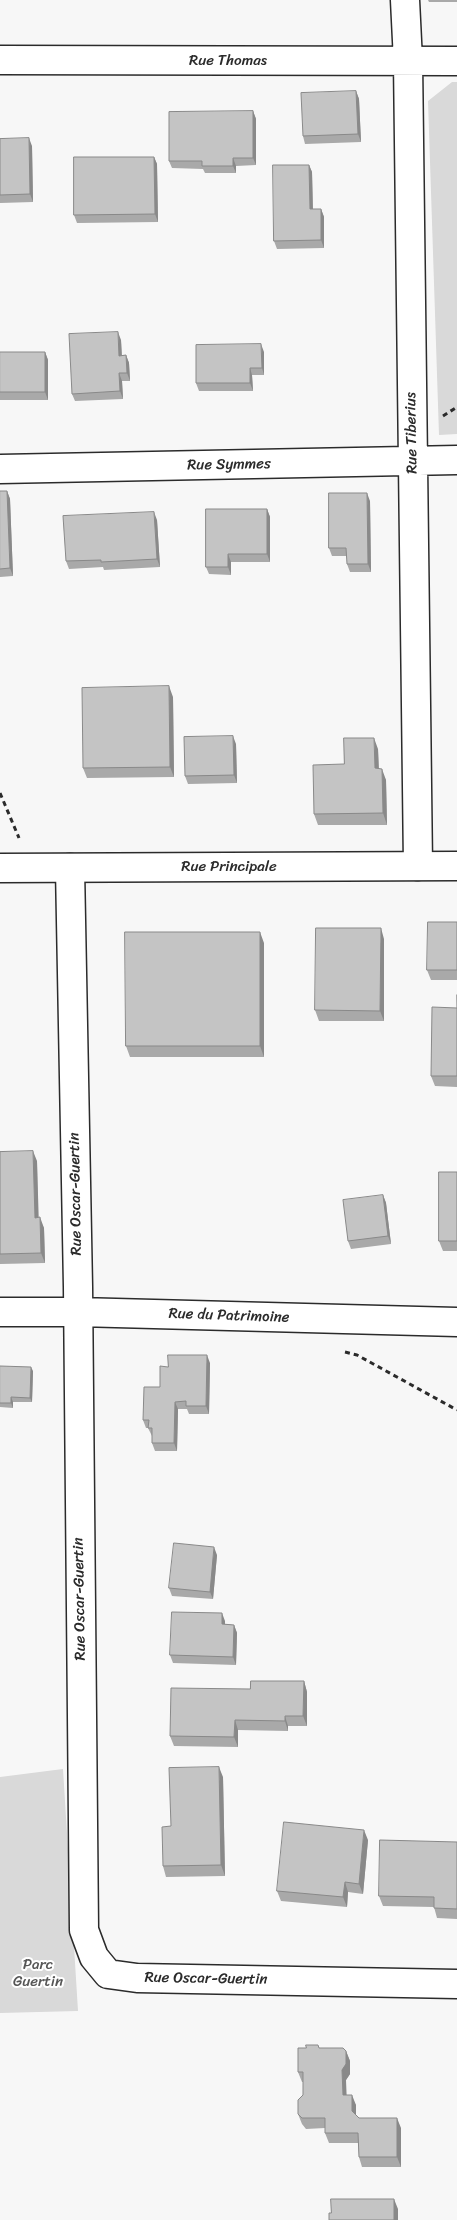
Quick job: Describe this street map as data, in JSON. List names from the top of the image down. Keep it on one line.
{"streets":{"street":["Rue Thomas","Rue Tiberius","Rue Symmes","Rue Principale","Rue Oscar-Guertin","Rue du Patrimoine"]},"crossings":[["Rue Thomas","Rue Tiberius"],["Rue Tiberius","Rue Symmes"],["Rue Tiberius","Rue Principale"],["Rue Principale","Rue Oscar-Guertin"],["Rue Oscar-Guertin","Rue du Patrimoine"]],"parks":["Parc Guertin"]}
